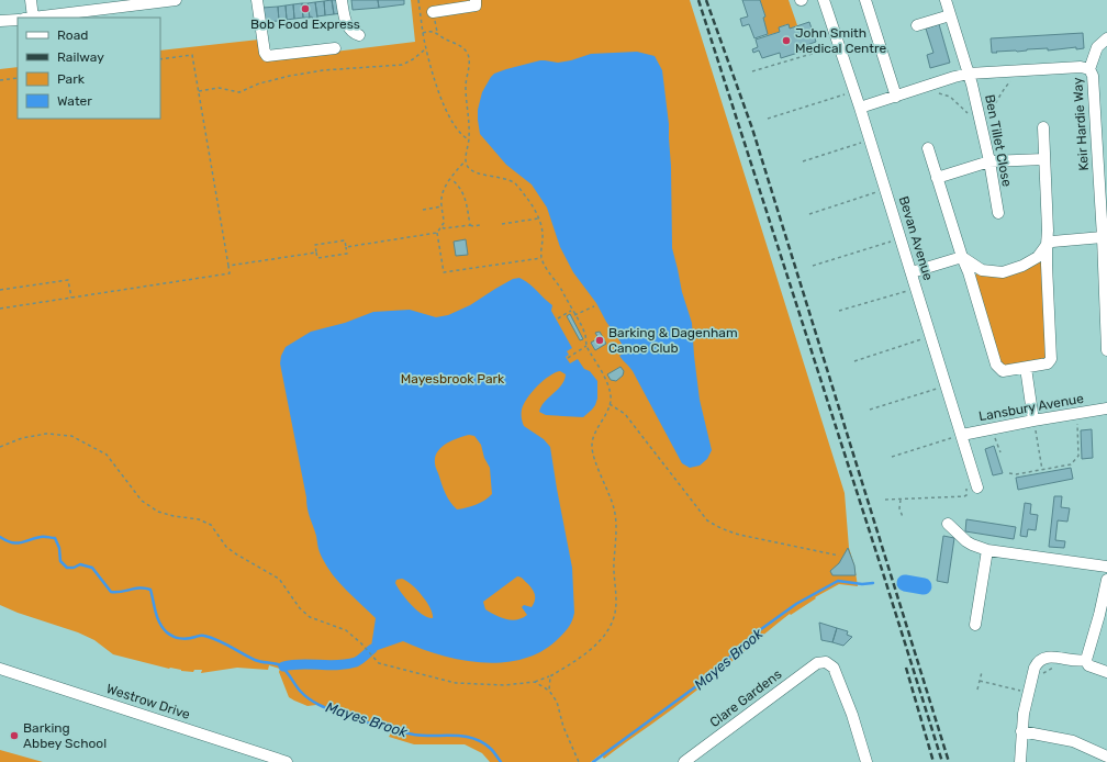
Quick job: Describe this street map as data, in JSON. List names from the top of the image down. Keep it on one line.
{"streets":{"street":["Keir Hardie Way","Ben Tillet Close","Bevan Avenue","Lansbury Avenue","Clare Gardens","Westrow Drive"]},"crossings":[["Keir Hardie Way","Ben Tillet Close"],["Keir Hardie Way","Bevan Avenue"],["Bevan Avenue","Lansbury Avenue"]],"water":["Mayes Brook"],"parks":["Mayesbrook Park"],"places":["Bob Food Express","John Smith Medical Centre","Barking & Dagenham Canoe Club","Barking Abbey School"],"legend":["Road","Railway","Park","Water"]}
